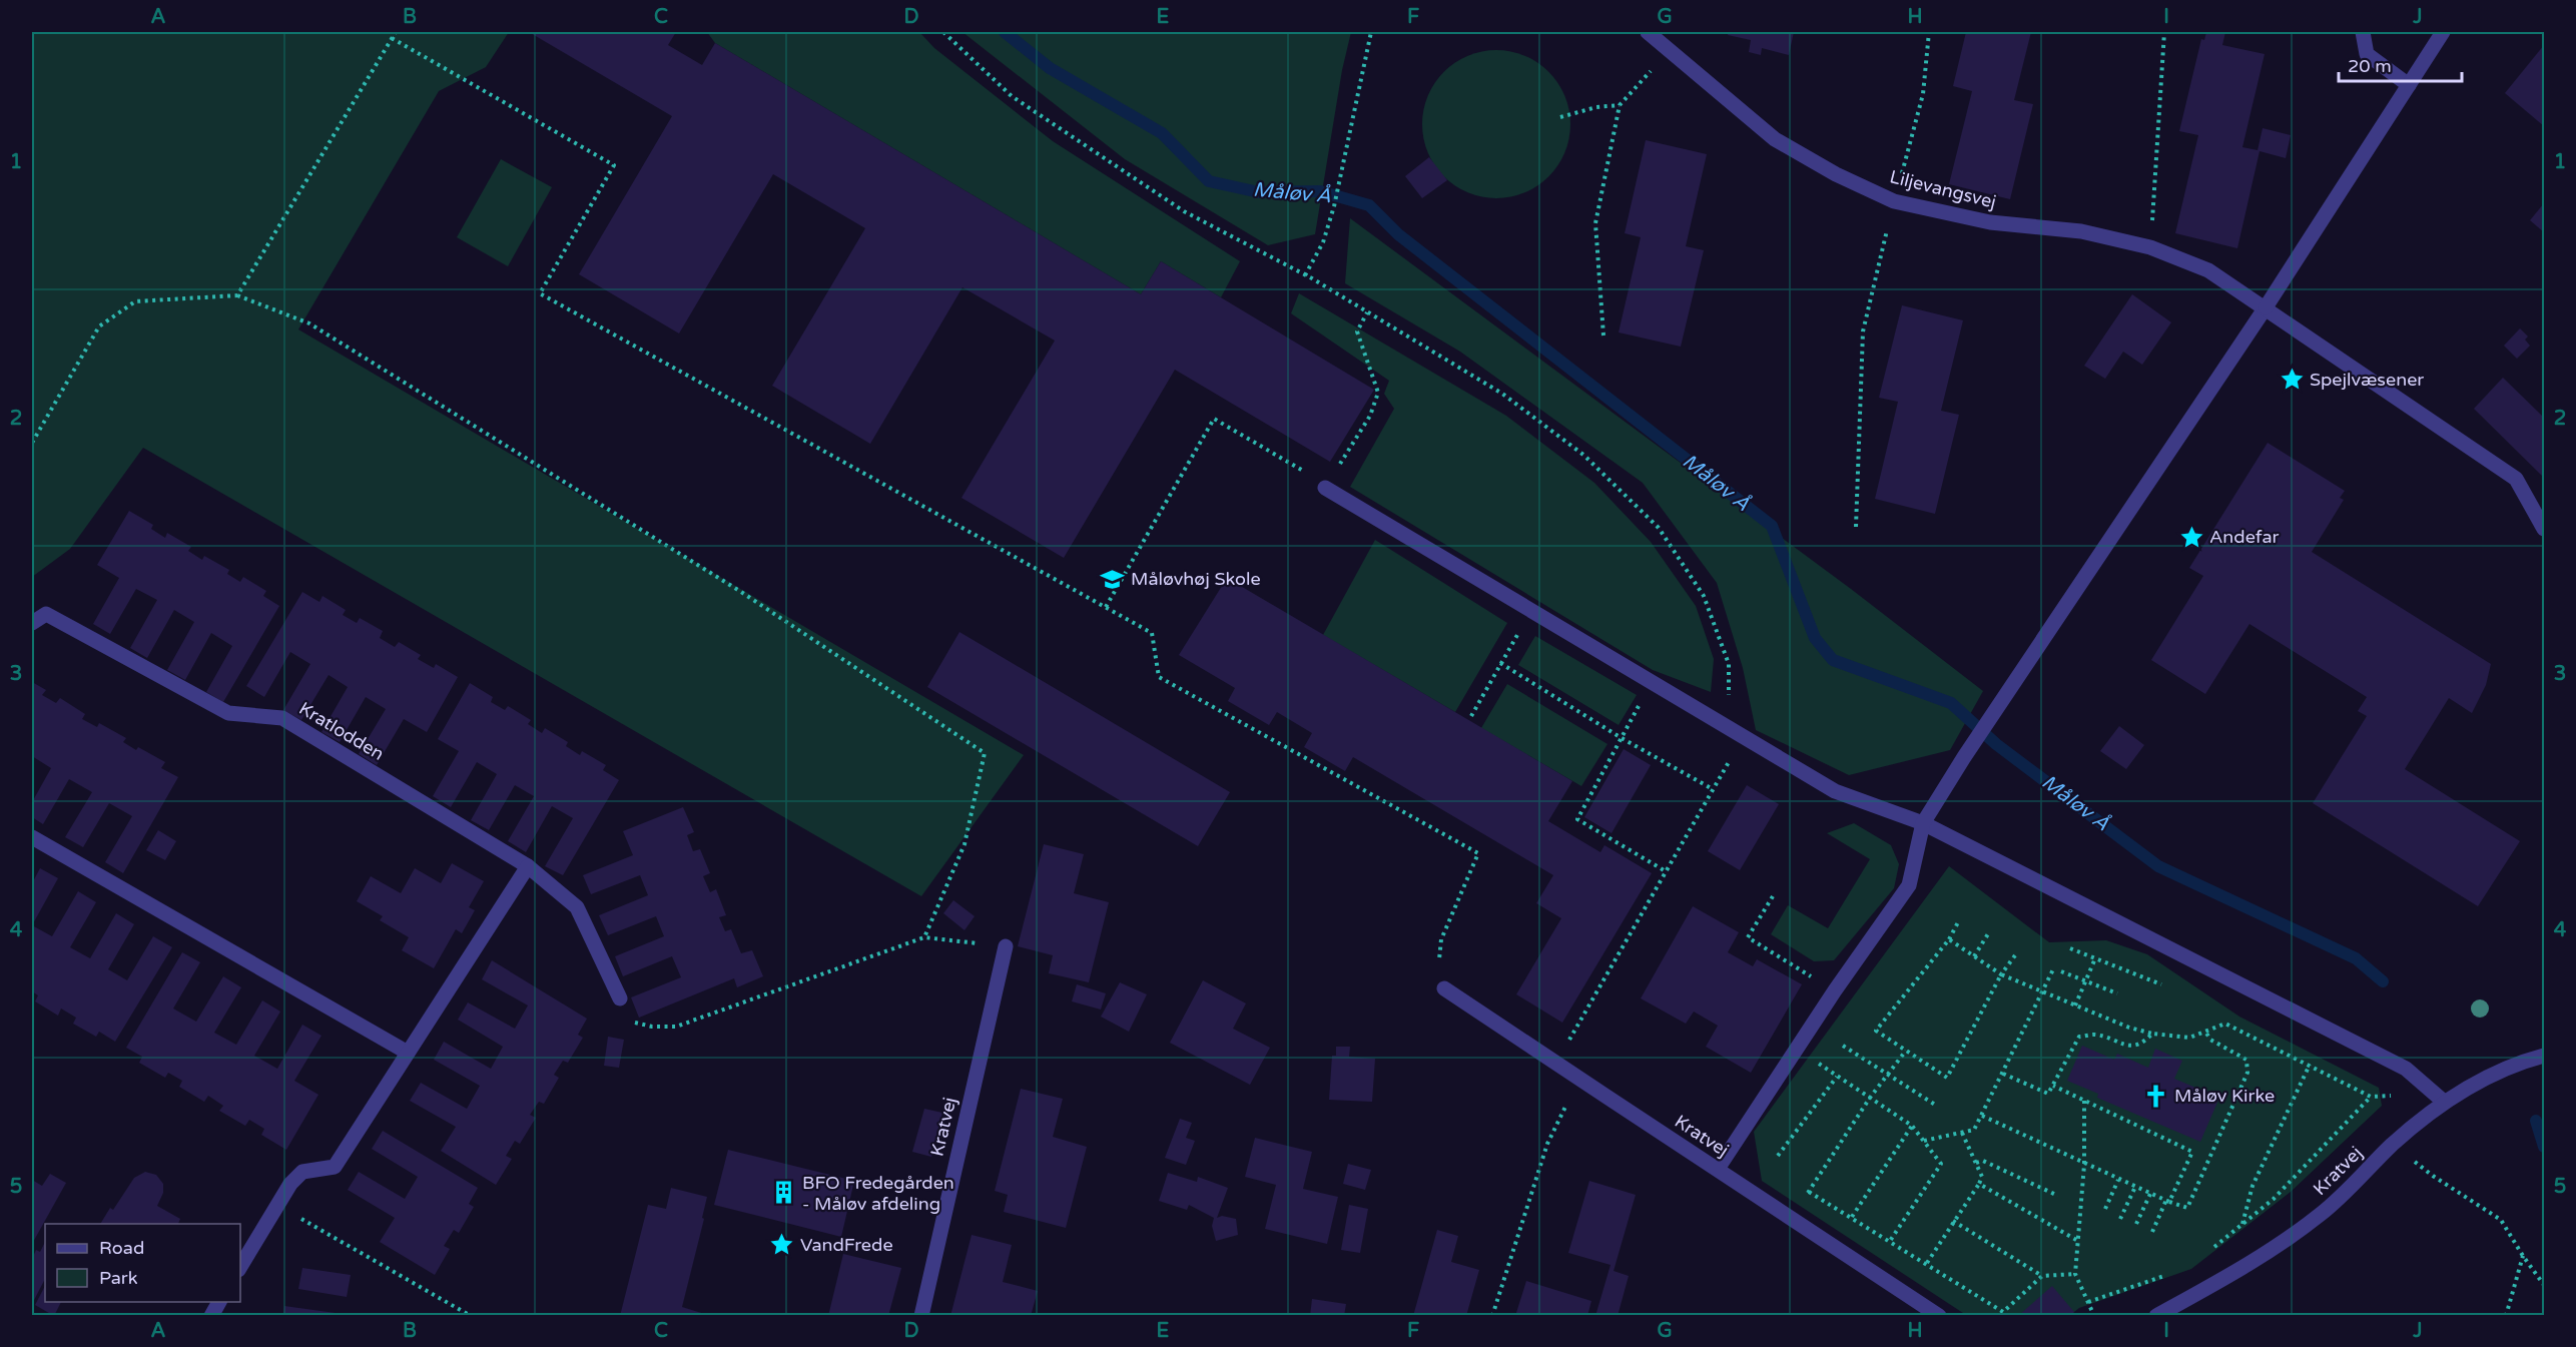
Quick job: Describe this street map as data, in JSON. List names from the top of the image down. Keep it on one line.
{"streets":{"street":["Liljevangsvej","Kratlodden","Kratvej"]},"water":["Måløv Å"],"places":{"place":["Spejlvæsener","Andefar","VandFrede"],"school or university":["Måløvhøj Skole"],"church":["Måløv Kirke"],"building":["BFO Fredegården - Måløv afdeling"]},"legend":["Road","Park"],"scale_bar":"20 m","grid":{"columns":["A","B","C","D","E","F","G","H","I","J"],"rows":["1","2","3","4","5"]}}
